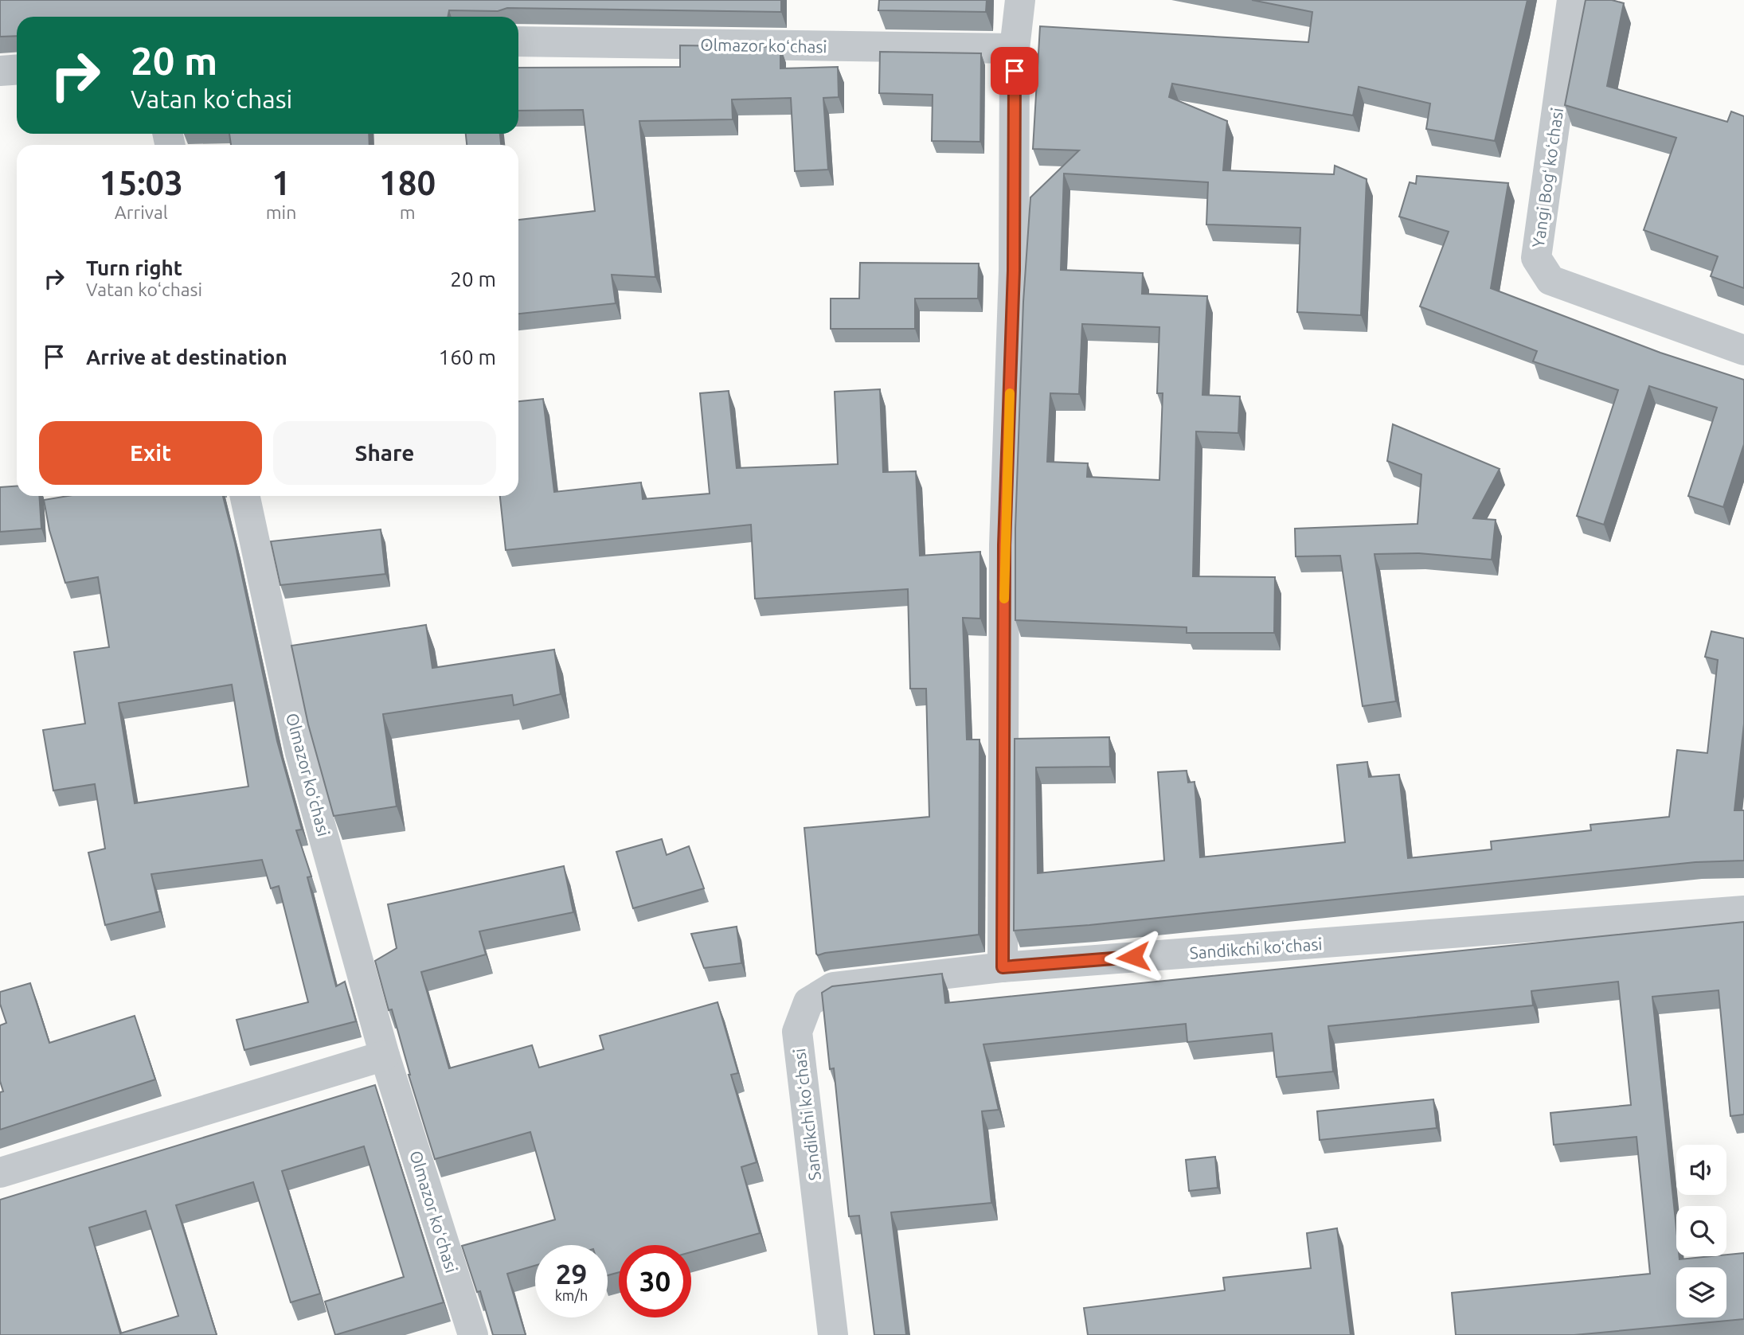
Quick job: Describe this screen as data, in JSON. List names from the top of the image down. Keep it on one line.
{"streets":{"street":["Olmazor koʻchasi","Yangi Bogʻ koʻchasi","Sandikchi koʻchasi"]},"page":{"turn":["20 m","Vatan koʻchasi"],"eta":["15:03","Arrival","1","min","180","m"],"list":[{"name":"Turn right","note":"Vatan koʻchasi","value":"20 m"},{"name":"Arrive at destination","value":"160 m"}],"buttons":["Exit","Share"],"speed":"29 km/h","limit":"30"}}
